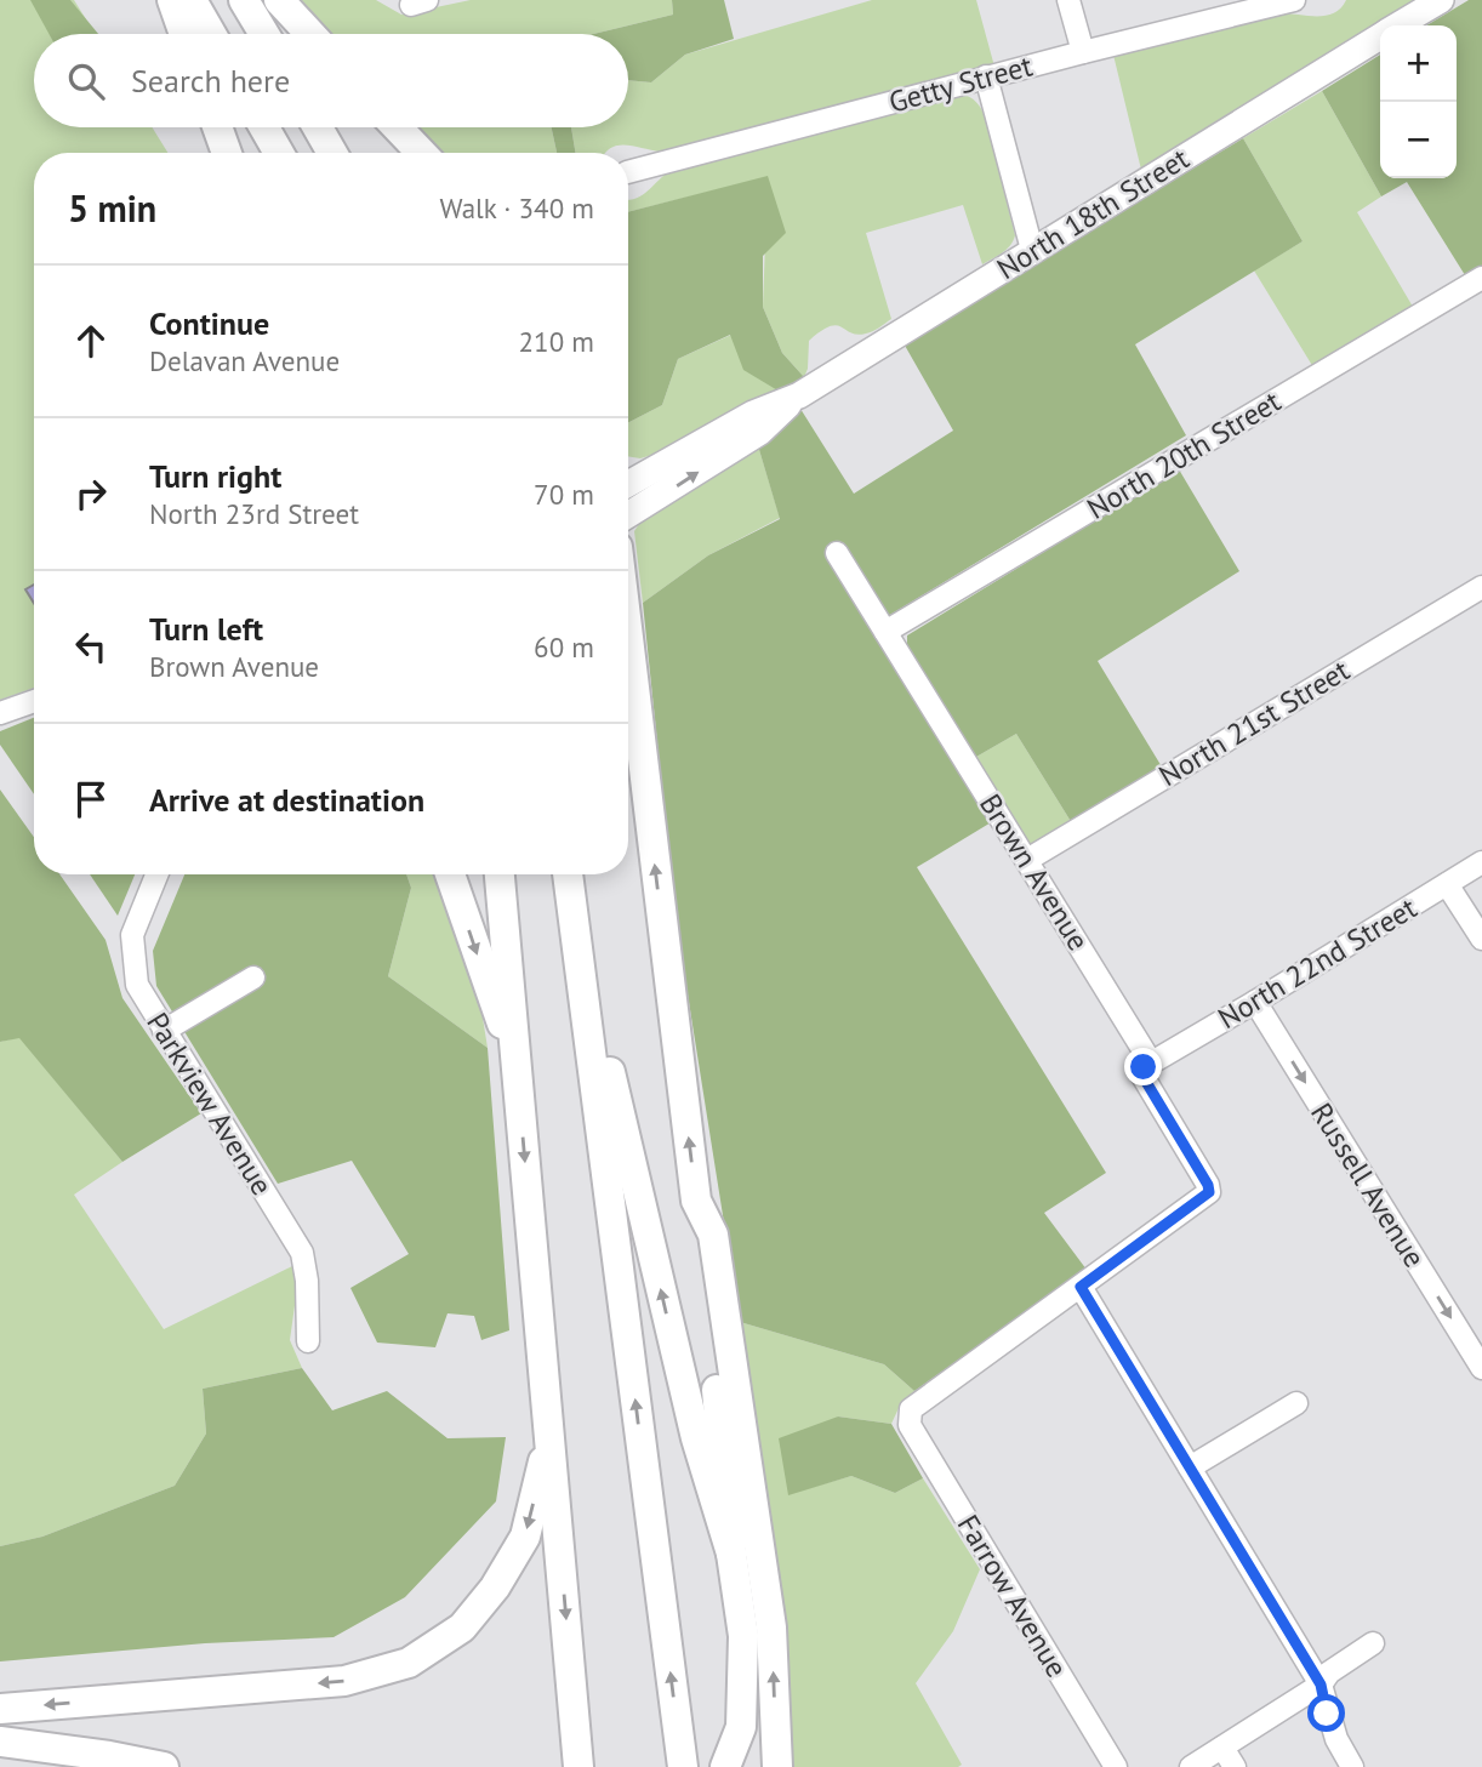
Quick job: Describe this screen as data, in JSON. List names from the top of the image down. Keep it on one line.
{"streets":{"main road":["North 18th Street"],"street":["Getty Street","North 20th Street","North 21st Street","Brown Avenue","North 22nd Street","Parkview Avenue","Russell Avenue","Farrow Avenue"]},"crossings":[["North 20th Street","Brown Avenue"],["North 21st Street","Brown Avenue"],["Brown Avenue","North 22nd Street"],["Brown Avenue","Farrow Avenue"],["North 22nd Street","Russell Avenue"]],"one_way":["Russell Avenue"],"page":{"map_buttons":["+","−"],"search":"Search here","heading":["5 min","Walk · 340 m"],"list":[["Continue","Delavan Avenue","210 m"],["Turn right","North 23rd Street","70 m"],["Turn left","Brown Avenue","60 m"],"Arrive at destination"]}}
